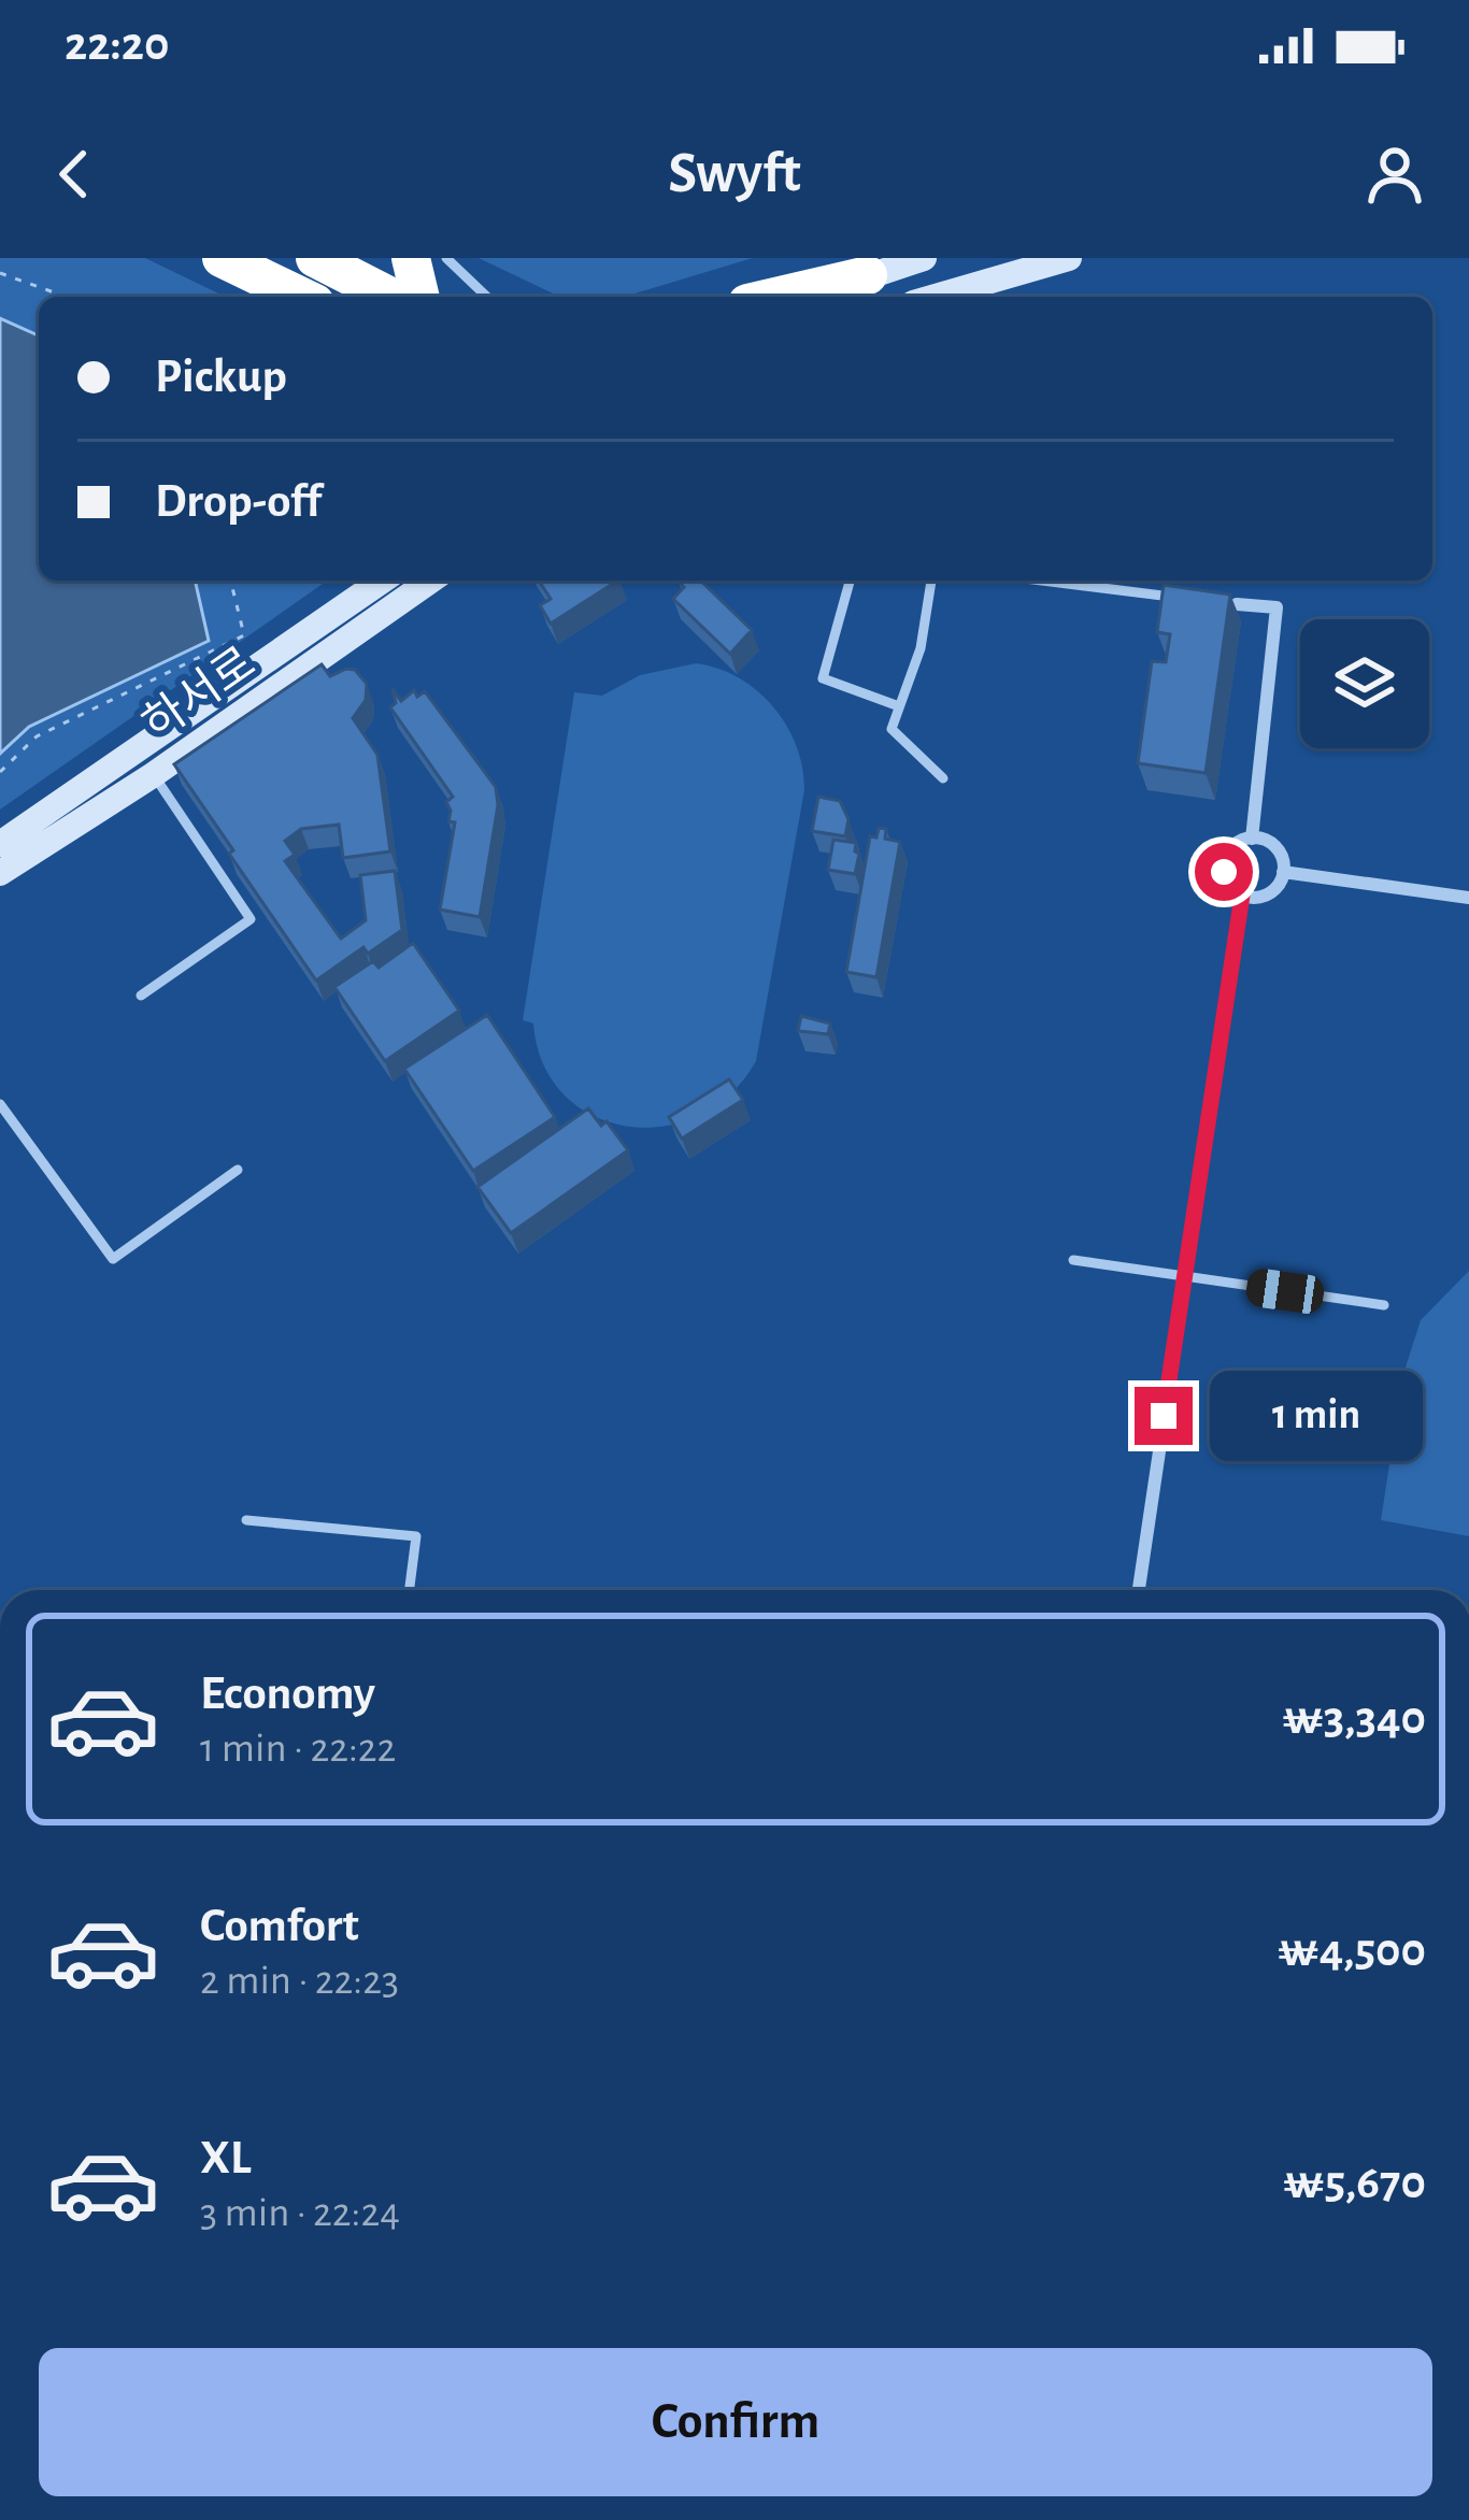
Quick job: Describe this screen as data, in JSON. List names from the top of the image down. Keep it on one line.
{"streets":{"street":["하서로"]},"page":{"status":"22:20","header":"Swyft","banner":["Pickup","Drop-off"],"bubble":"1 min","list":[{"name":"Economy","note":"1 min · 22:22","value":"₩3,340"},{"name":"Comfort","note":"2 min · 22:23","value":"₩4,500"},{"name":"XL","note":"3 min · 22:24","value":"₩5,670"}],"buttons":"Confirm"}}
